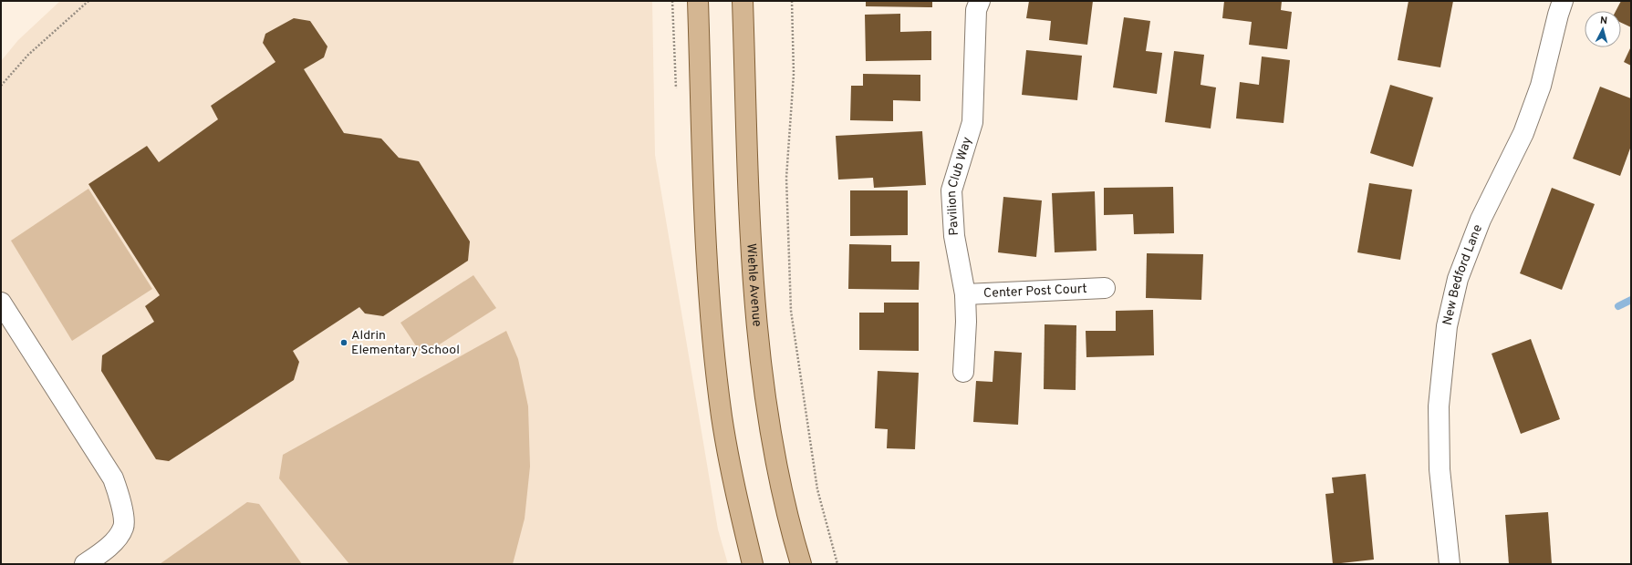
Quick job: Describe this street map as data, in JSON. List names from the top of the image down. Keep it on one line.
{"streets":{"main road":["Wiehle Avenue"],"street":["Pavilion Club Way","New Bedford Lane","Center Post Court"]},"crossings":[["Pavilion Club Way","Center Post Court"]],"places":["Aldrin Elementary School"],"north":"top"}
